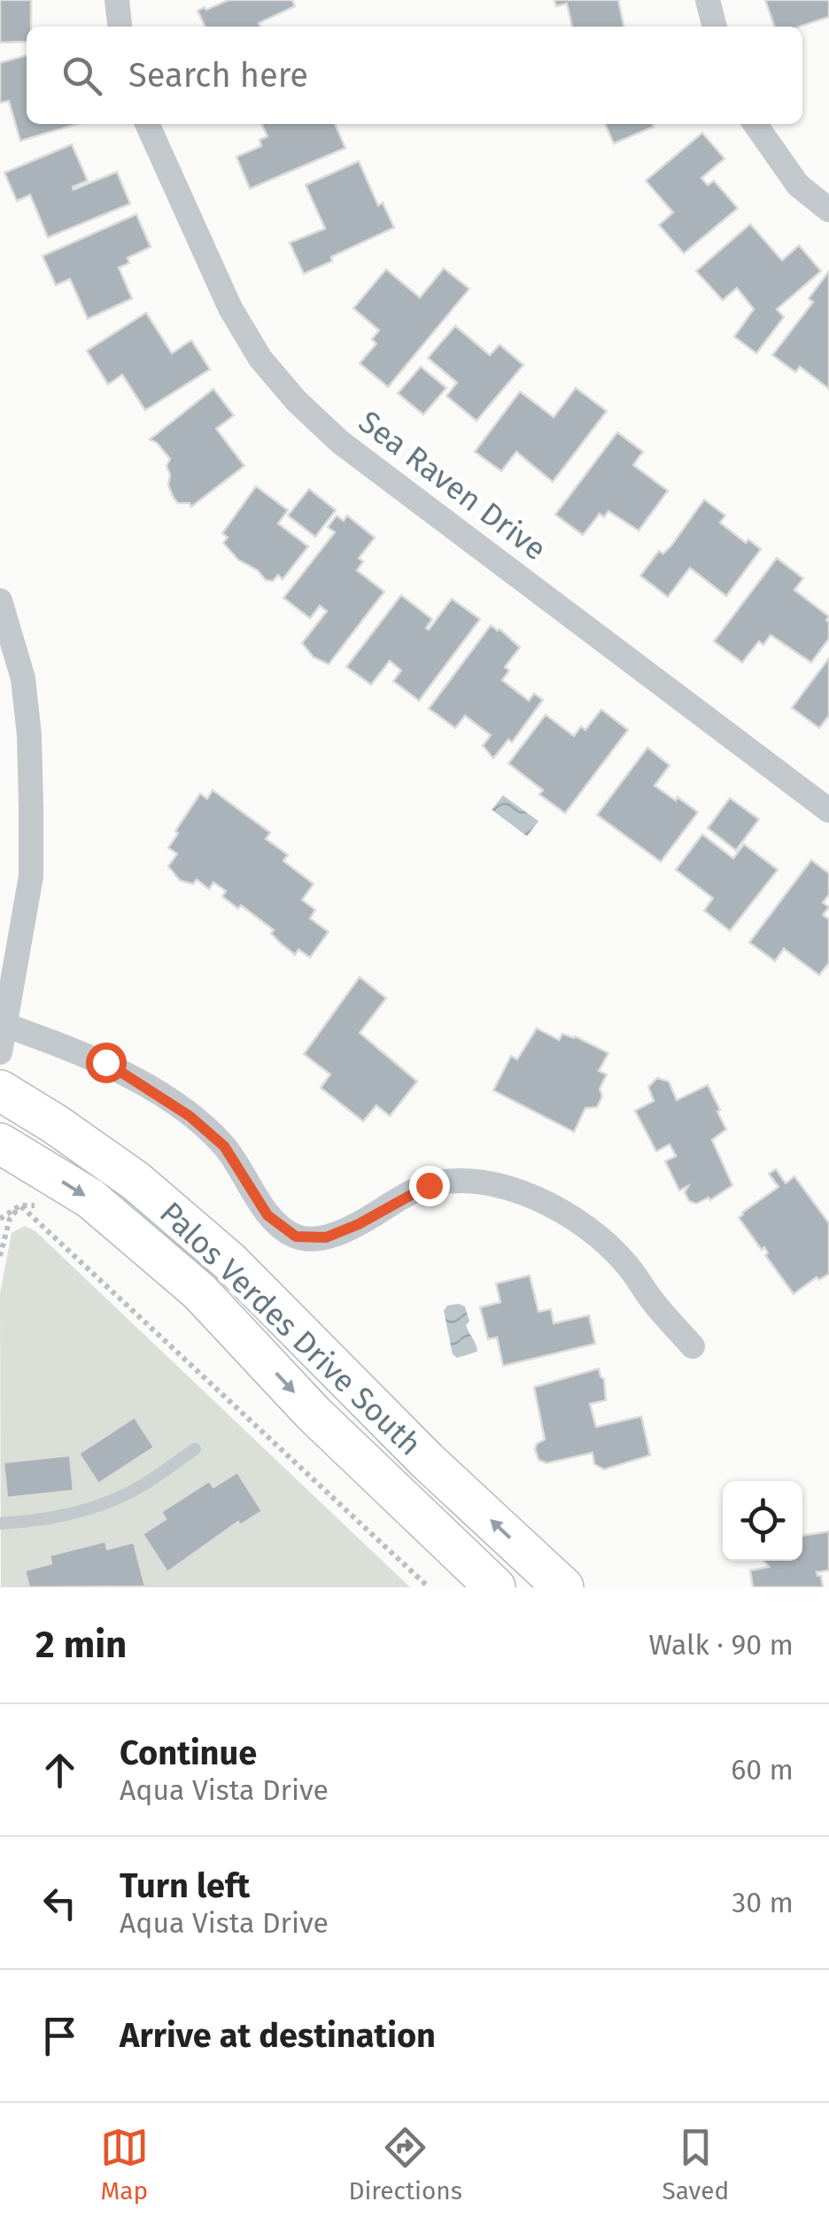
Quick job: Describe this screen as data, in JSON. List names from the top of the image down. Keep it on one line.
{"streets":{"main road":["Palos Verdes Drive South"],"street":["Sea Raven Drive"]},"page":{"search":"Search here","heading":["2 min","Walk · 90 m"],"list":[["Continue","Aqua Vista Drive","60 m"],["Turn left","Aqua Vista Drive","30 m"],"Arrive at destination"],"nav":["Map","Directions","Saved"]}}
